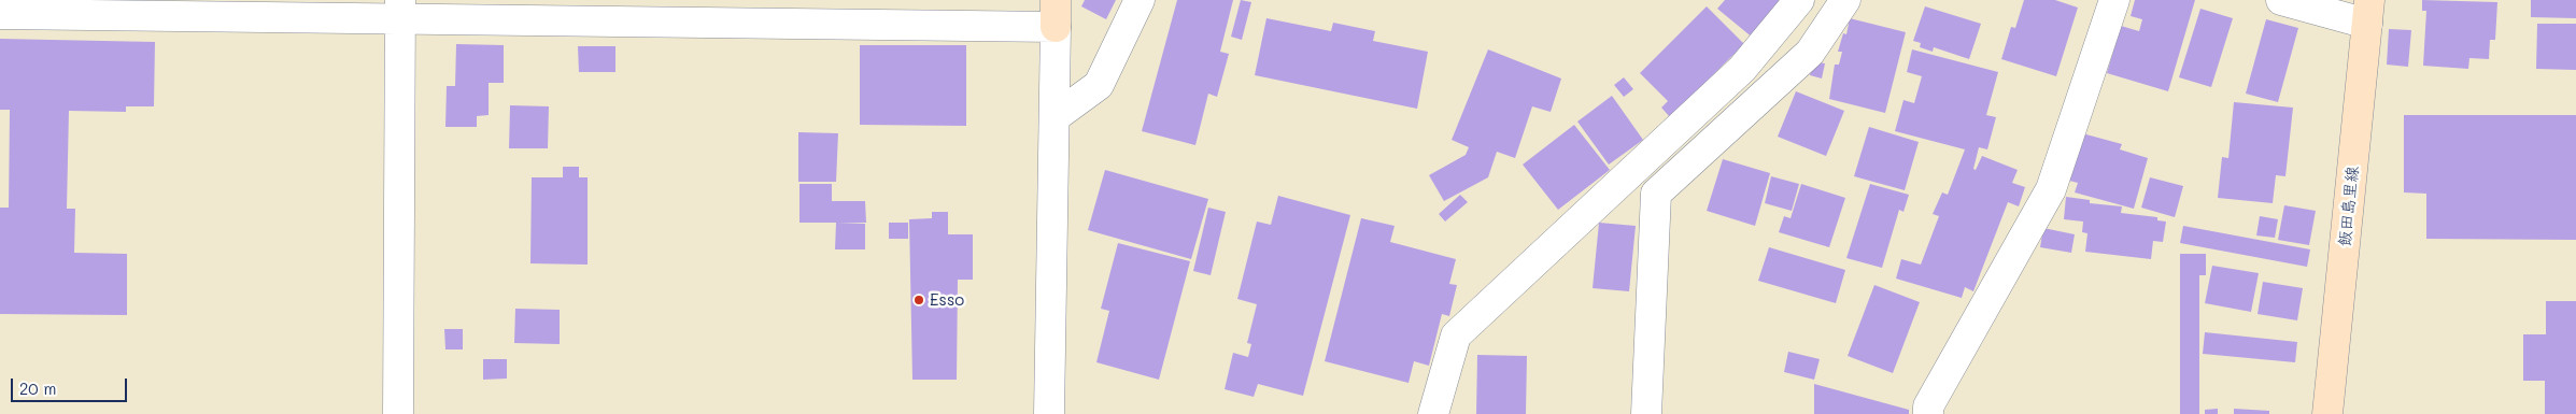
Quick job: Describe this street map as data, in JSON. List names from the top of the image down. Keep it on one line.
{"streets":{"main road":["飯田島里線"]},"places":["Esso"],"scale_bar":"20 m"}
